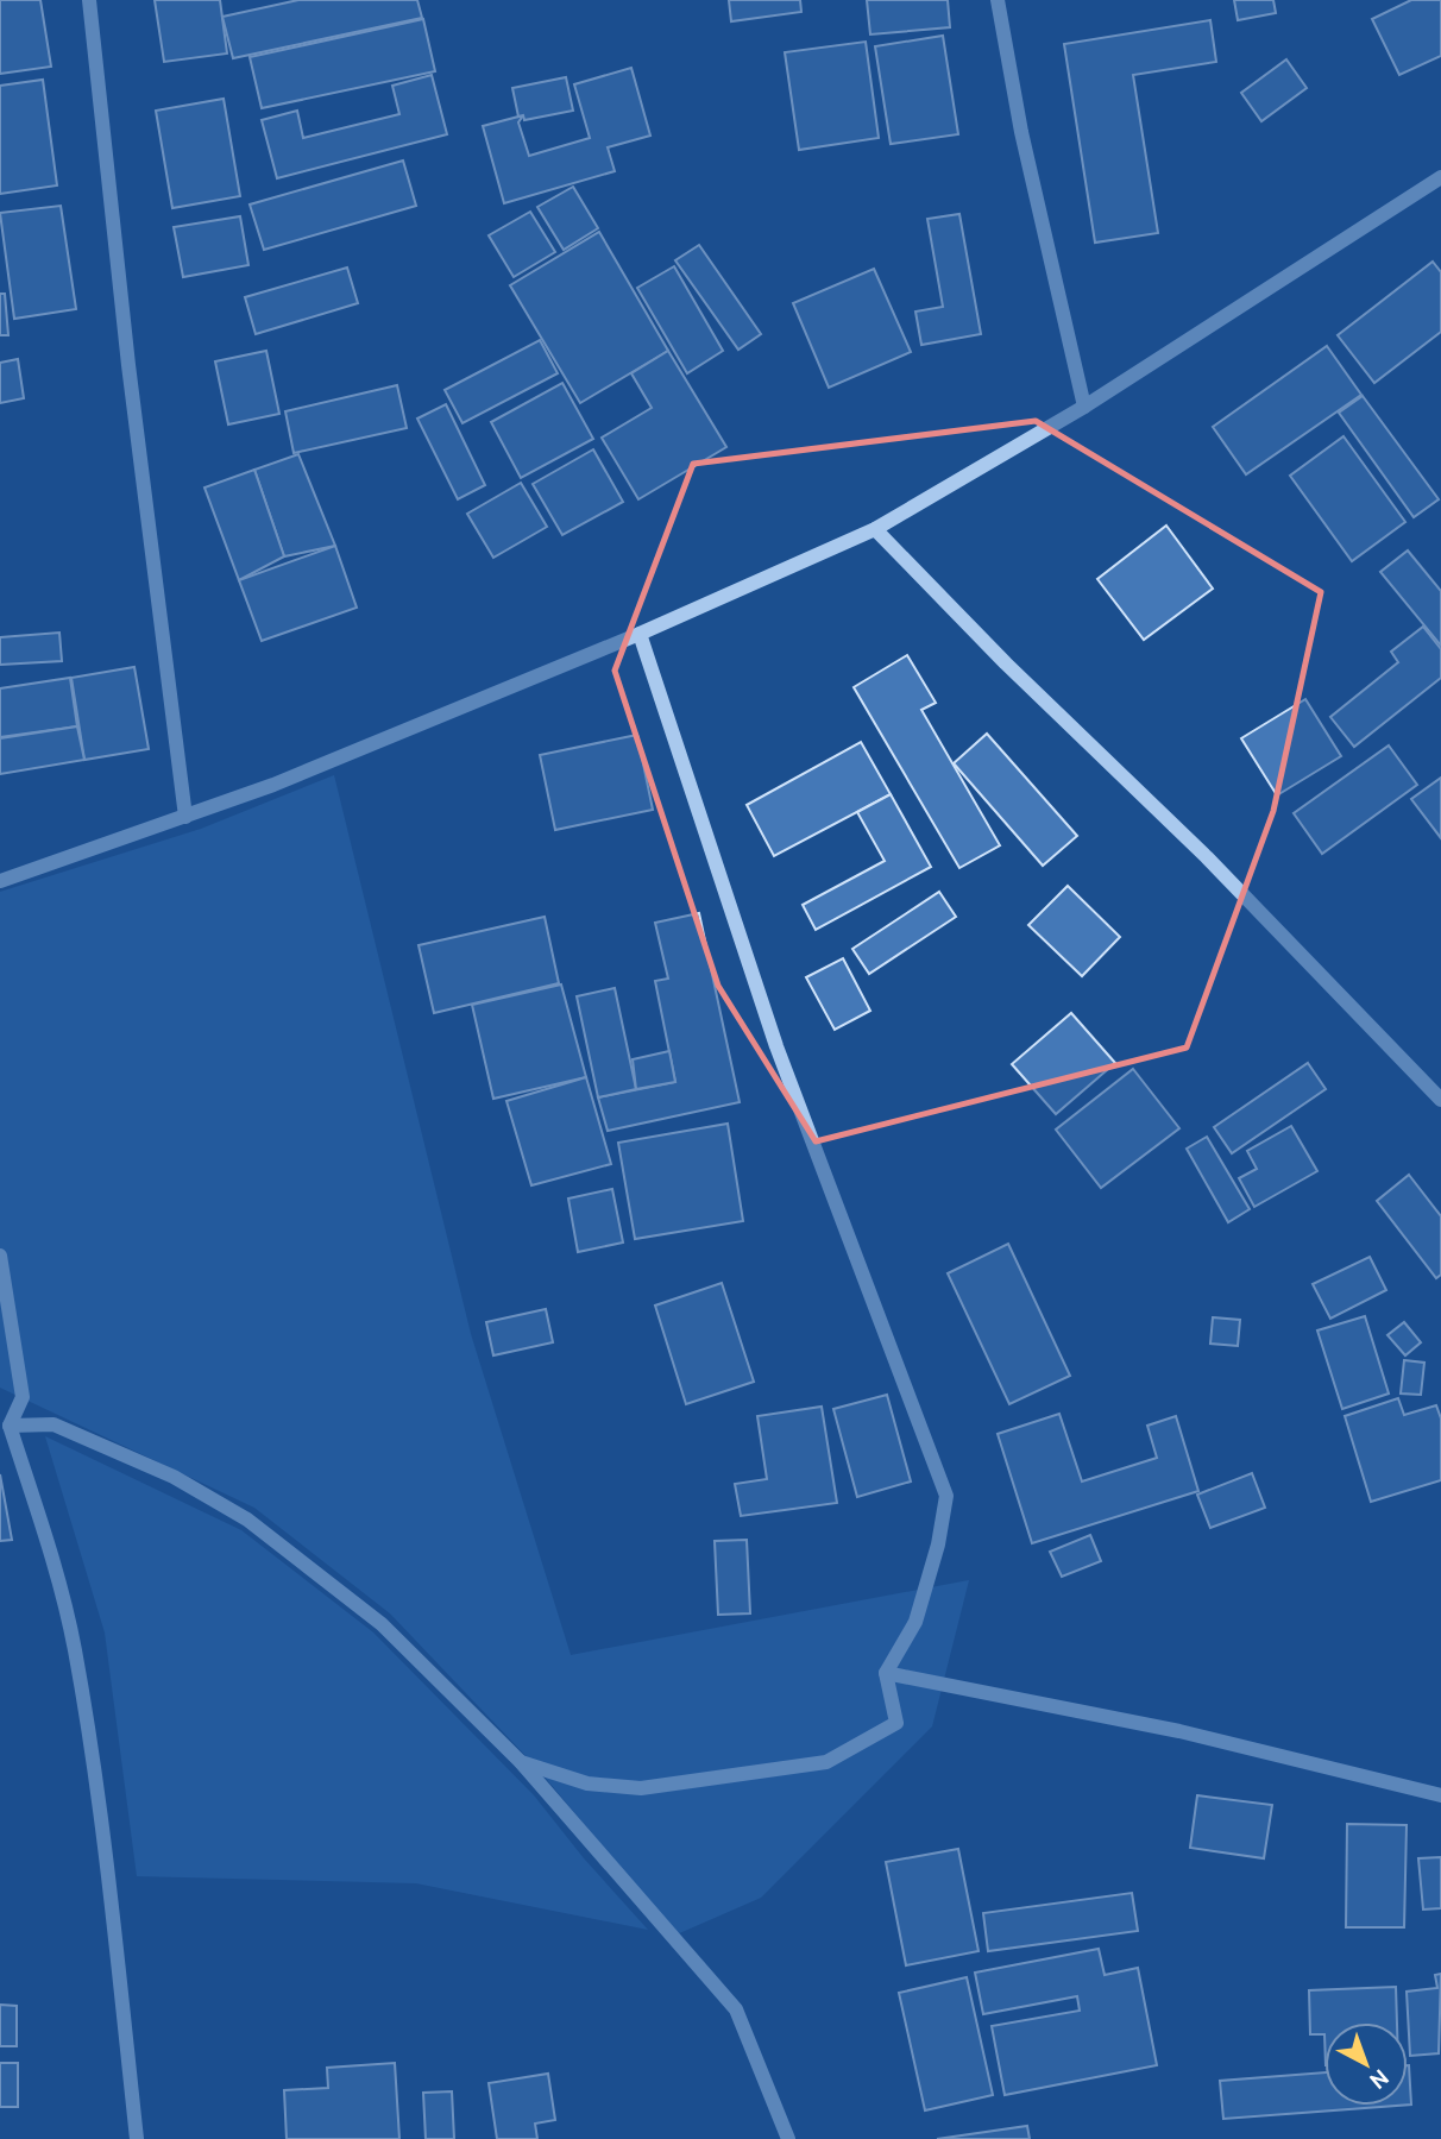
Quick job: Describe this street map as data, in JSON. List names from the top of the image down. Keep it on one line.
{"north":"bottom right"}
